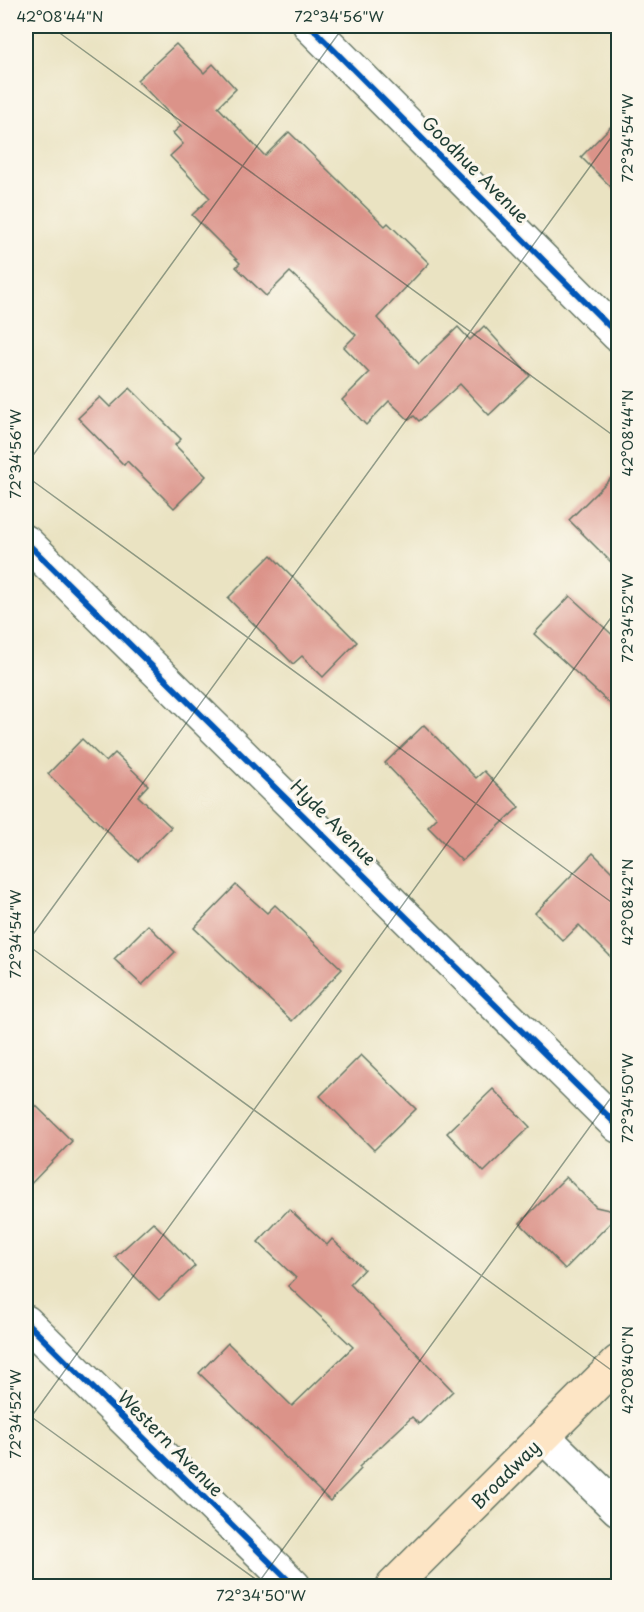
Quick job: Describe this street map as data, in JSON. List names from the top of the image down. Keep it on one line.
{"streets":{"main road":["Broadway"],"street":["Goodhue Avenue","Hyde Avenue","Western Avenue"]},"coordinates":["42°08'44\"N","72°34'56\"W","72°34'54\"W","72°34'52\"W","42°08'42\"N","72°34'50\"W","42°08'40\"N"]}
